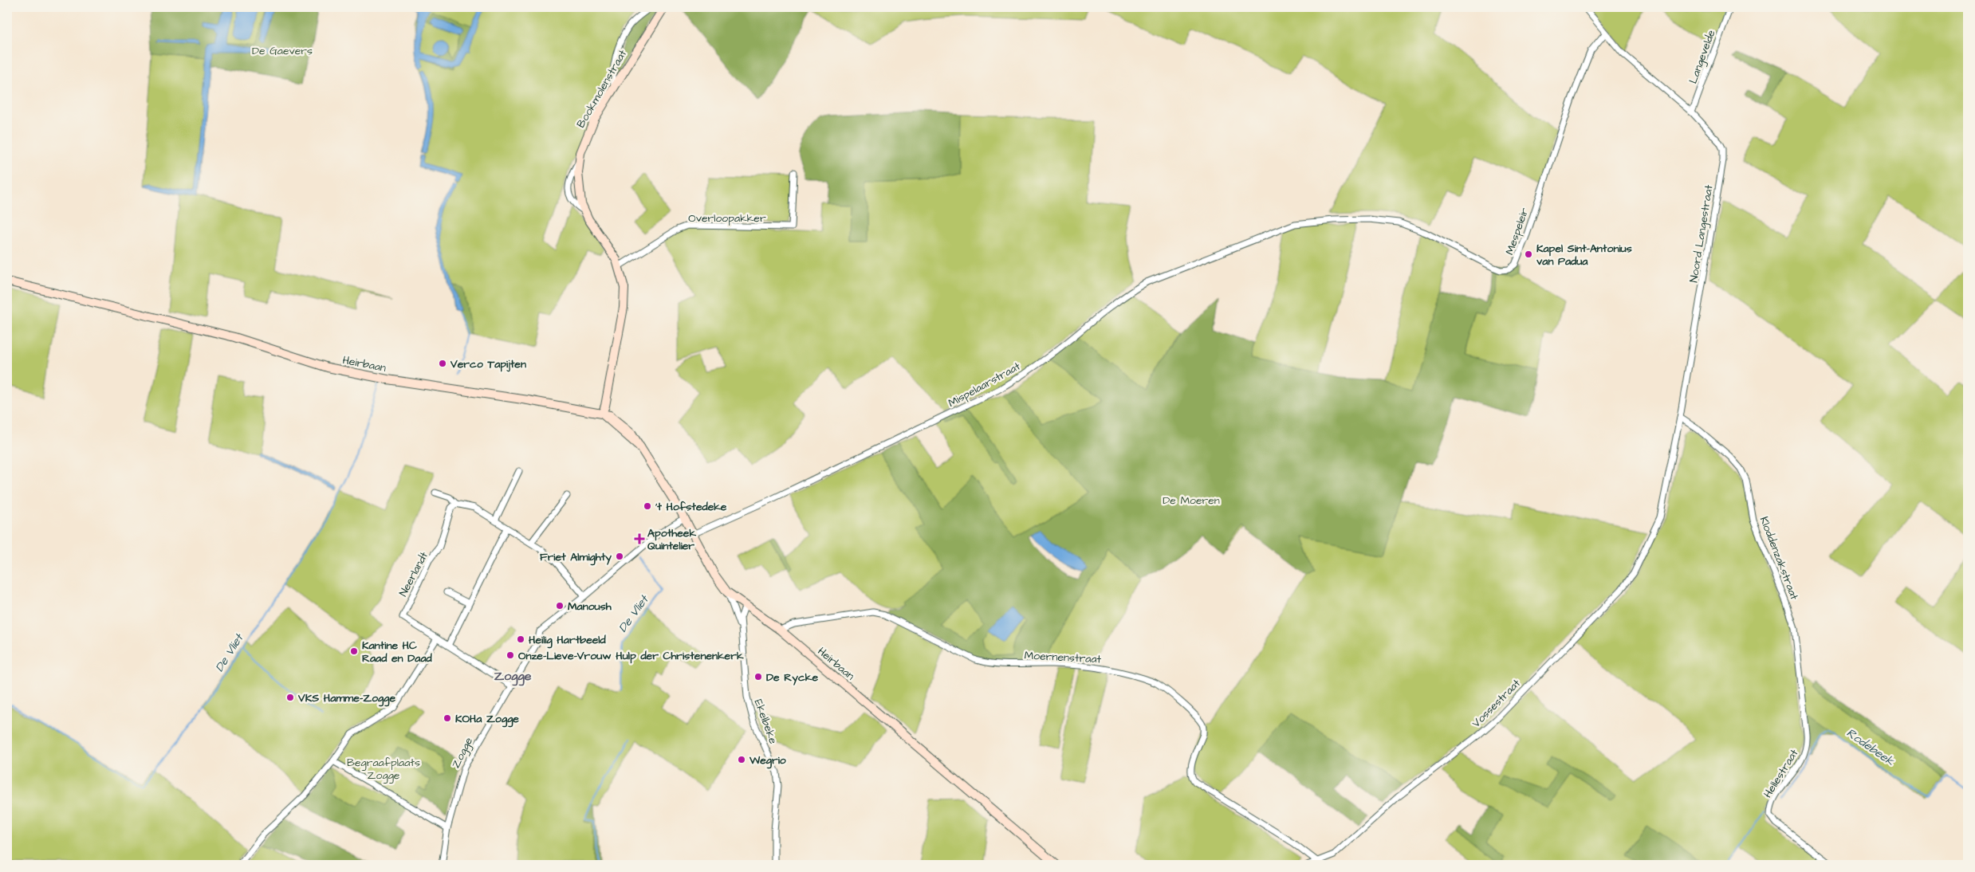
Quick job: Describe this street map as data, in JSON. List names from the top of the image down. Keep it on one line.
{"streets":{"main road":["Bookmolenstraat","Heirbaan"],"street":["Langevelde","Overloopakker","Mespeleir","Noord Langestraat","Mispelaarstraat","Kloddenzakstraat","Neerlandt","Moernenstraat","Vossestraat","Ekelbeke","Zogge","Hellestraat"]},"crossings":[["Langevelde","Noord Langestraat"],["Bookmolenstraat","Overloopakker"],["Bookmolenstraat","Heirbaan"],["Mespeleir","Noord Langestraat"],["Mespeleir","Mispelaarstraat"],["Noord Langestraat","Kloddenzakstraat"],["Noord Langestraat","Vossestraat"],["Heirbaan","Mispelaarstraat"],["Heirbaan","Moernenstraat"],["Heirbaan","Ekelbeke"],["Heirbaan","Zogge"],["Kloddenzakstraat","Hellestraat"],["Neerlandt","Zogge"],["Moernenstraat","Vossestraat"]],"districts":["Zogge"],"water":["De Vliet","Rodebeek"],"parks":["De Gaevers","De Moeren","Begraafplaats Zogge"],"places":{"other":["Kapel Sint-Antonius van Padua","Verco Tapijten","'t Hofstedeke","Friet Almighty","Manoush","Heilig Hartbeeld","Kantine HC Raad en Daad","Onze-Lieve-Vrouw Hulp der Christenenkerk","De Rycke","VKS Hamme-Zogge","KOHa Zogge","Wegrio"],"health":["Apotheek Quintelier"]}}
